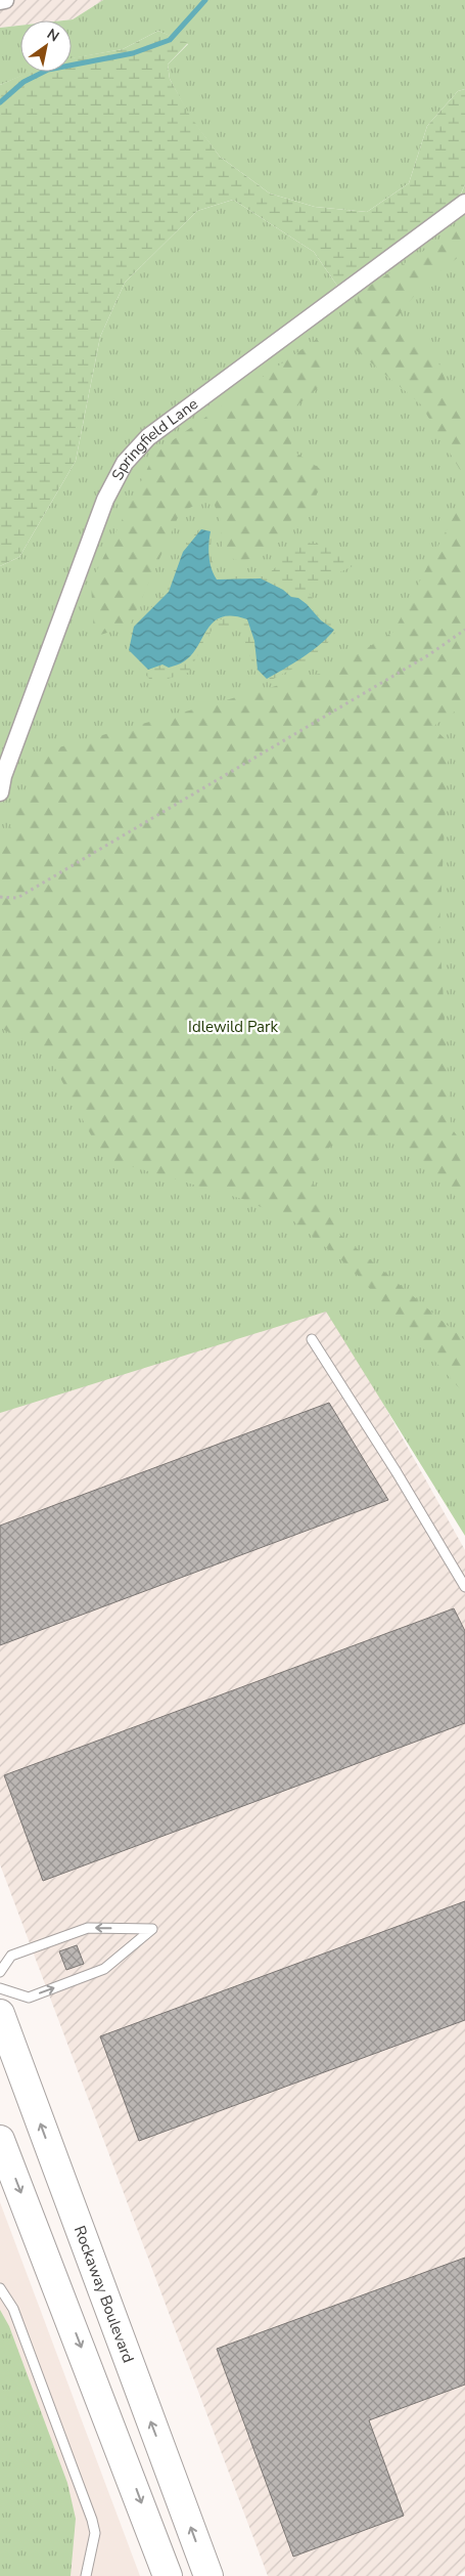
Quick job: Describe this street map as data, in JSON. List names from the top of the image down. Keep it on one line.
{"streets":{"highway":["Rockaway Boulevard"],"street":["Springfield Lane"]},"parks":["Idlewild Park"],"north":"top right"}
